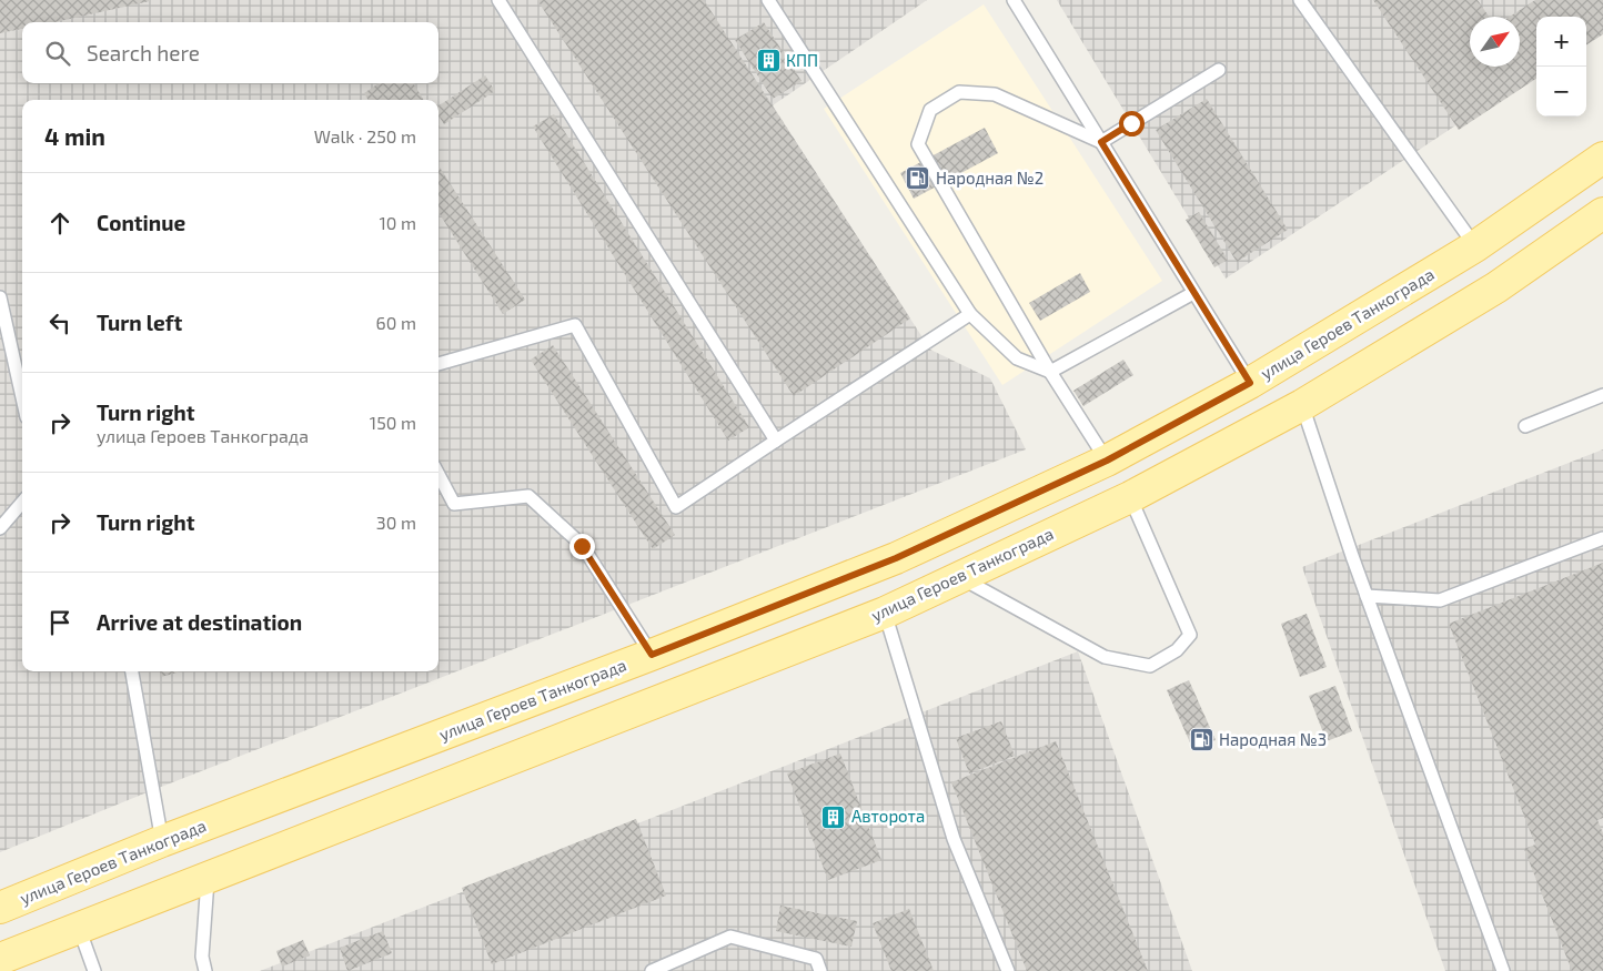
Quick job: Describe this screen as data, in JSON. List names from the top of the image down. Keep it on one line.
{"streets":{"main road":["улица Героев Танкограда"]},"places":{"building":["КПП","Авторота"],"fuel station":["Народная №2","Народная №3"]},"north":"top right","page":{"map_buttons":["+","−"],"search":"Search here","heading":["4 min","Walk · 250 m"],"list":[["Continue","10 m"],["Turn left","60 m"],["Turn right","улица Героев Танкограда","150 m"],["Turn right","30 m"],"Arrive at destination"]}}
